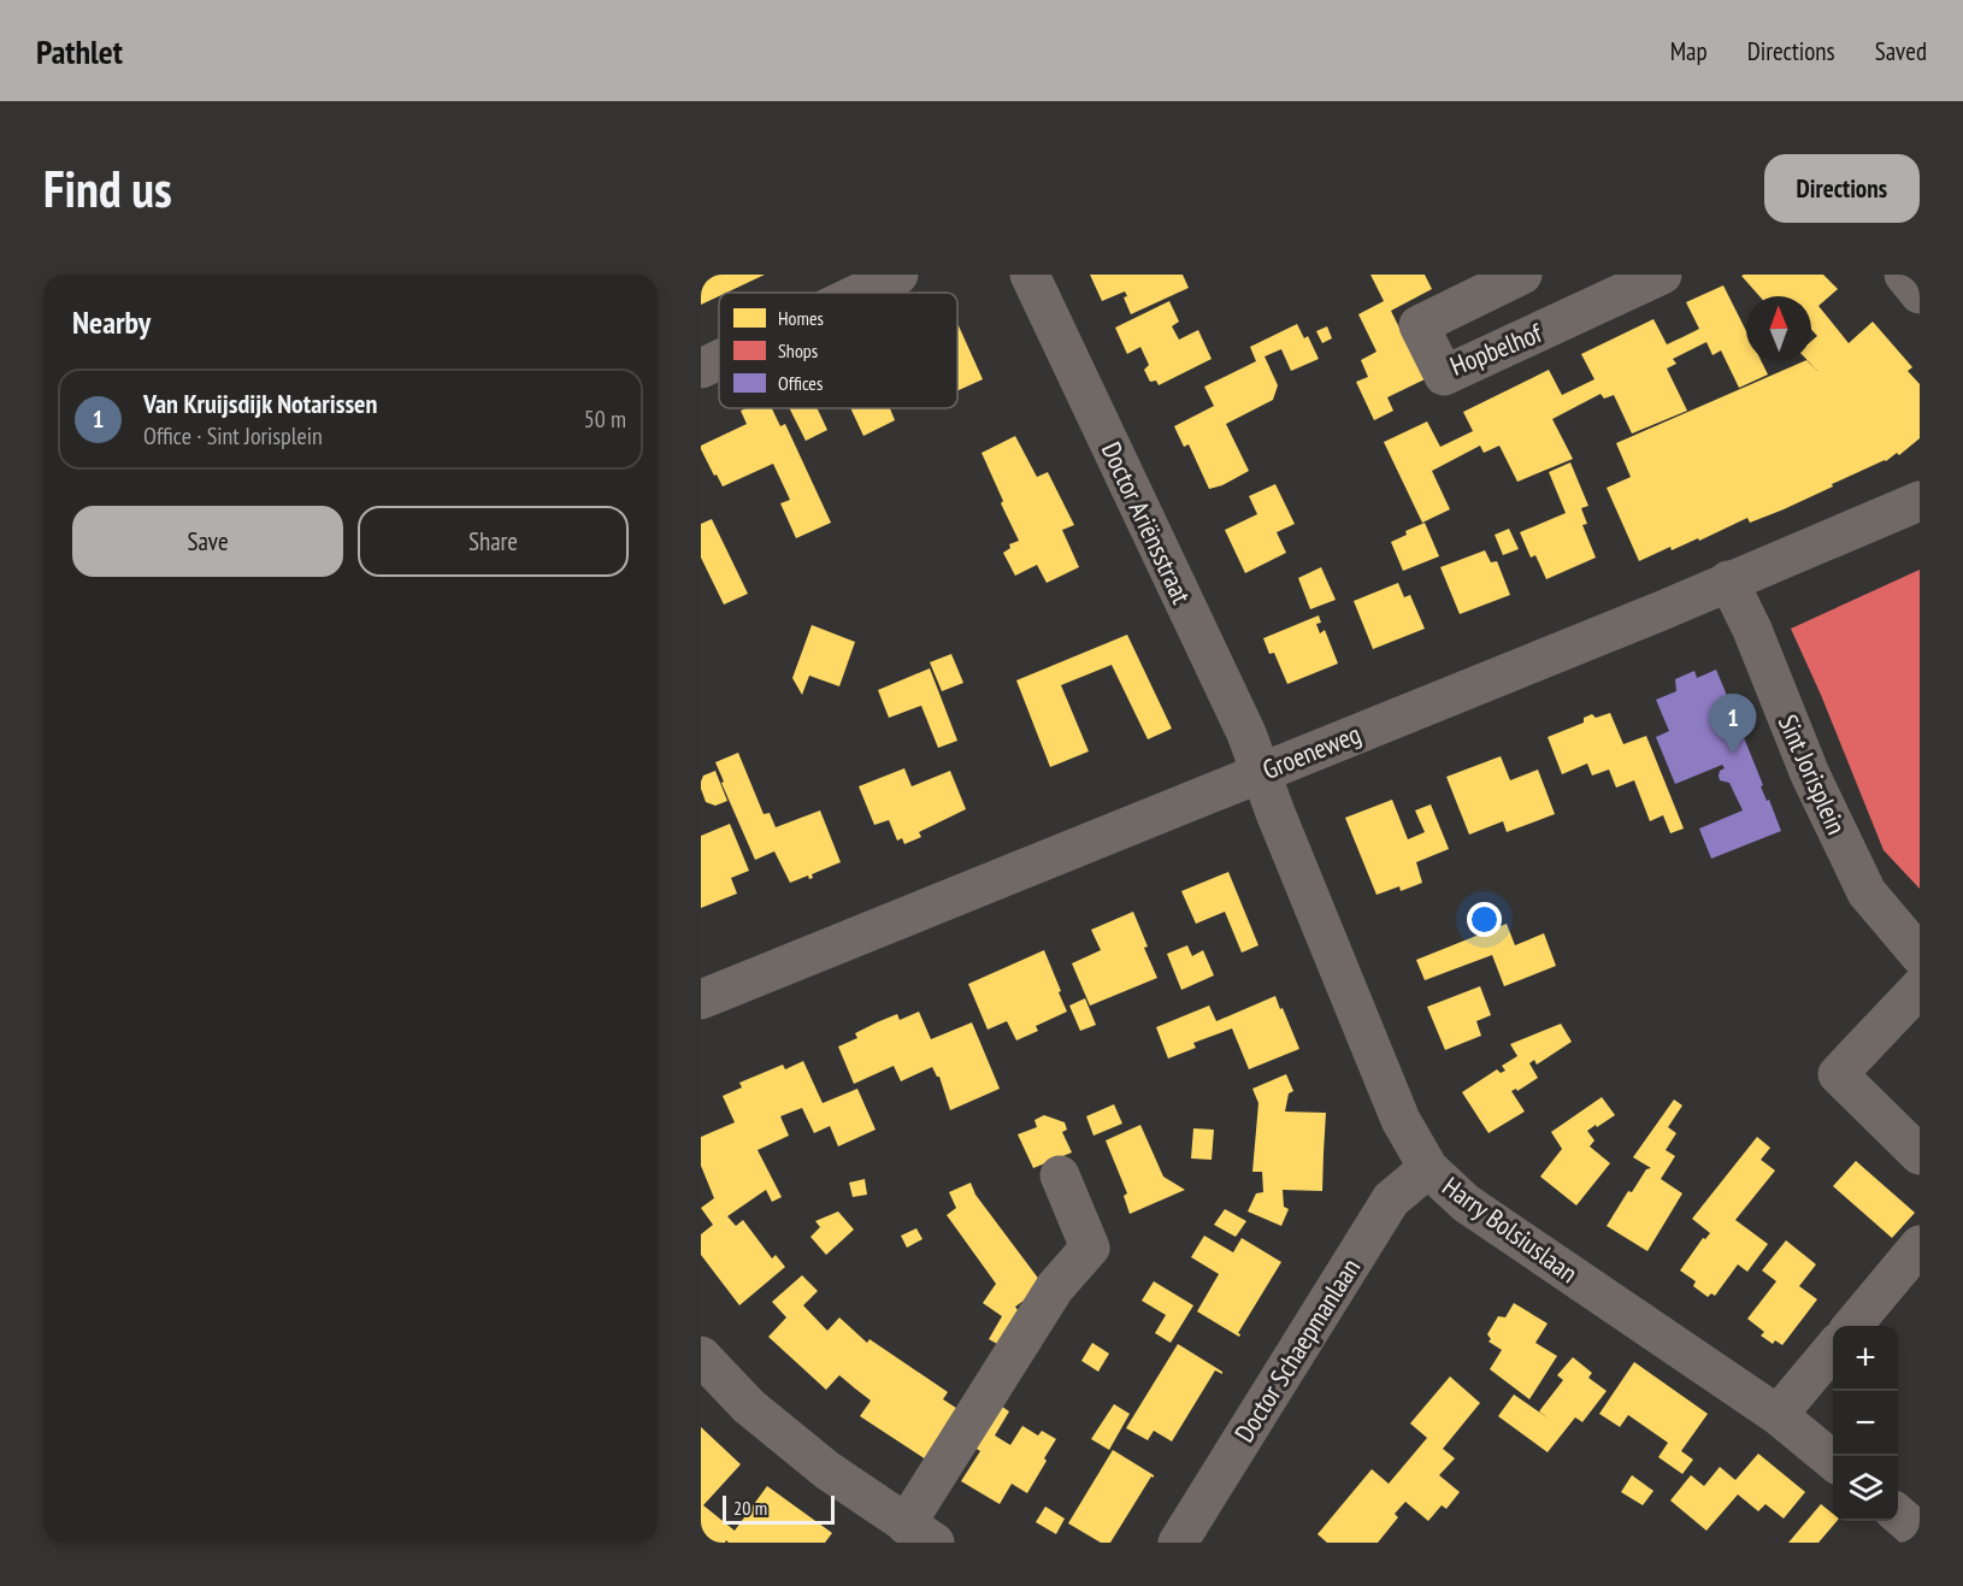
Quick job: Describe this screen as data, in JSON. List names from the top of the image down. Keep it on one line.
{"streets":{"street":["Hopbelhof","Doctor Ariënsstraat","Groeneweg","Sint Jorisplein","Harry Bolsiuslaan","Doctor Schaepmanlaan"]},"crossings":[["Doctor Ariënsstraat","Groeneweg"],["Doctor Ariënsstraat","Harry Bolsiuslaan"],["Groeneweg","Sint Jorisplein"],["Groeneweg","Harry Bolsiuslaan"],["Harry Bolsiuslaan","Doctor Schaepmanlaan"]],"legend":["Homes","Shops","Offices"],"scale_bar":"20 m","north":"top","page":{"header":"Pathlet","nav":["Map","Directions","Saved"],"buttons":["Directions",["Save","Share"]],"title":"Find us","heading":"Nearby","list":[{"mark":"1","name":"Van Kruijsdijk Notarissen","note":"Office · Sint Jorisplein","value":"50 m"}],"pins":"1","map_buttons":["+","−"],"scale":"20 m"}}
